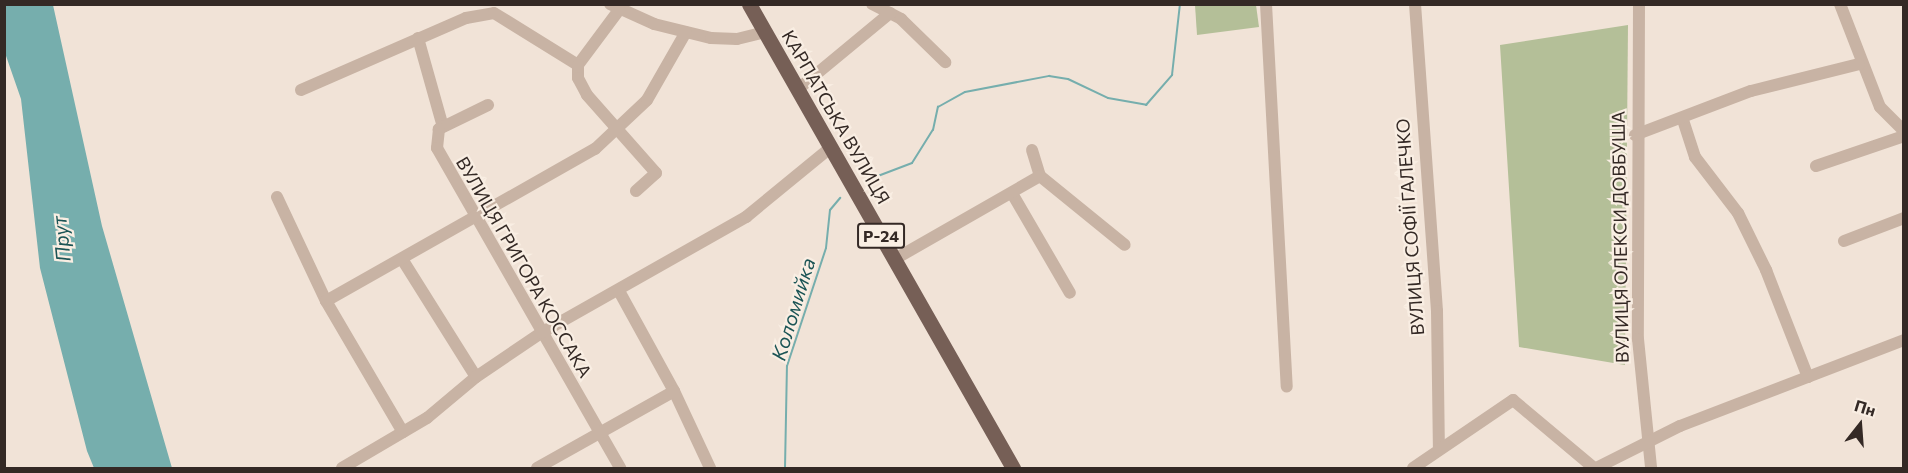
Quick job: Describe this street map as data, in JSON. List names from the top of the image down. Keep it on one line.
{"streets":{"main road":["КАРПАТСЬКА ВУЛИЦЯ","Р-24"],"street":["ВУЛИЦЯ СОФІЇ ГАЛЕЧКО","ВУЛИЦЯ ОЛЕКСИ ДОВБУША","ВУЛИЦЯ ГРИГОРА КОССАКА"]},"water":["Прут","Коломийка"],"north":"top"}
